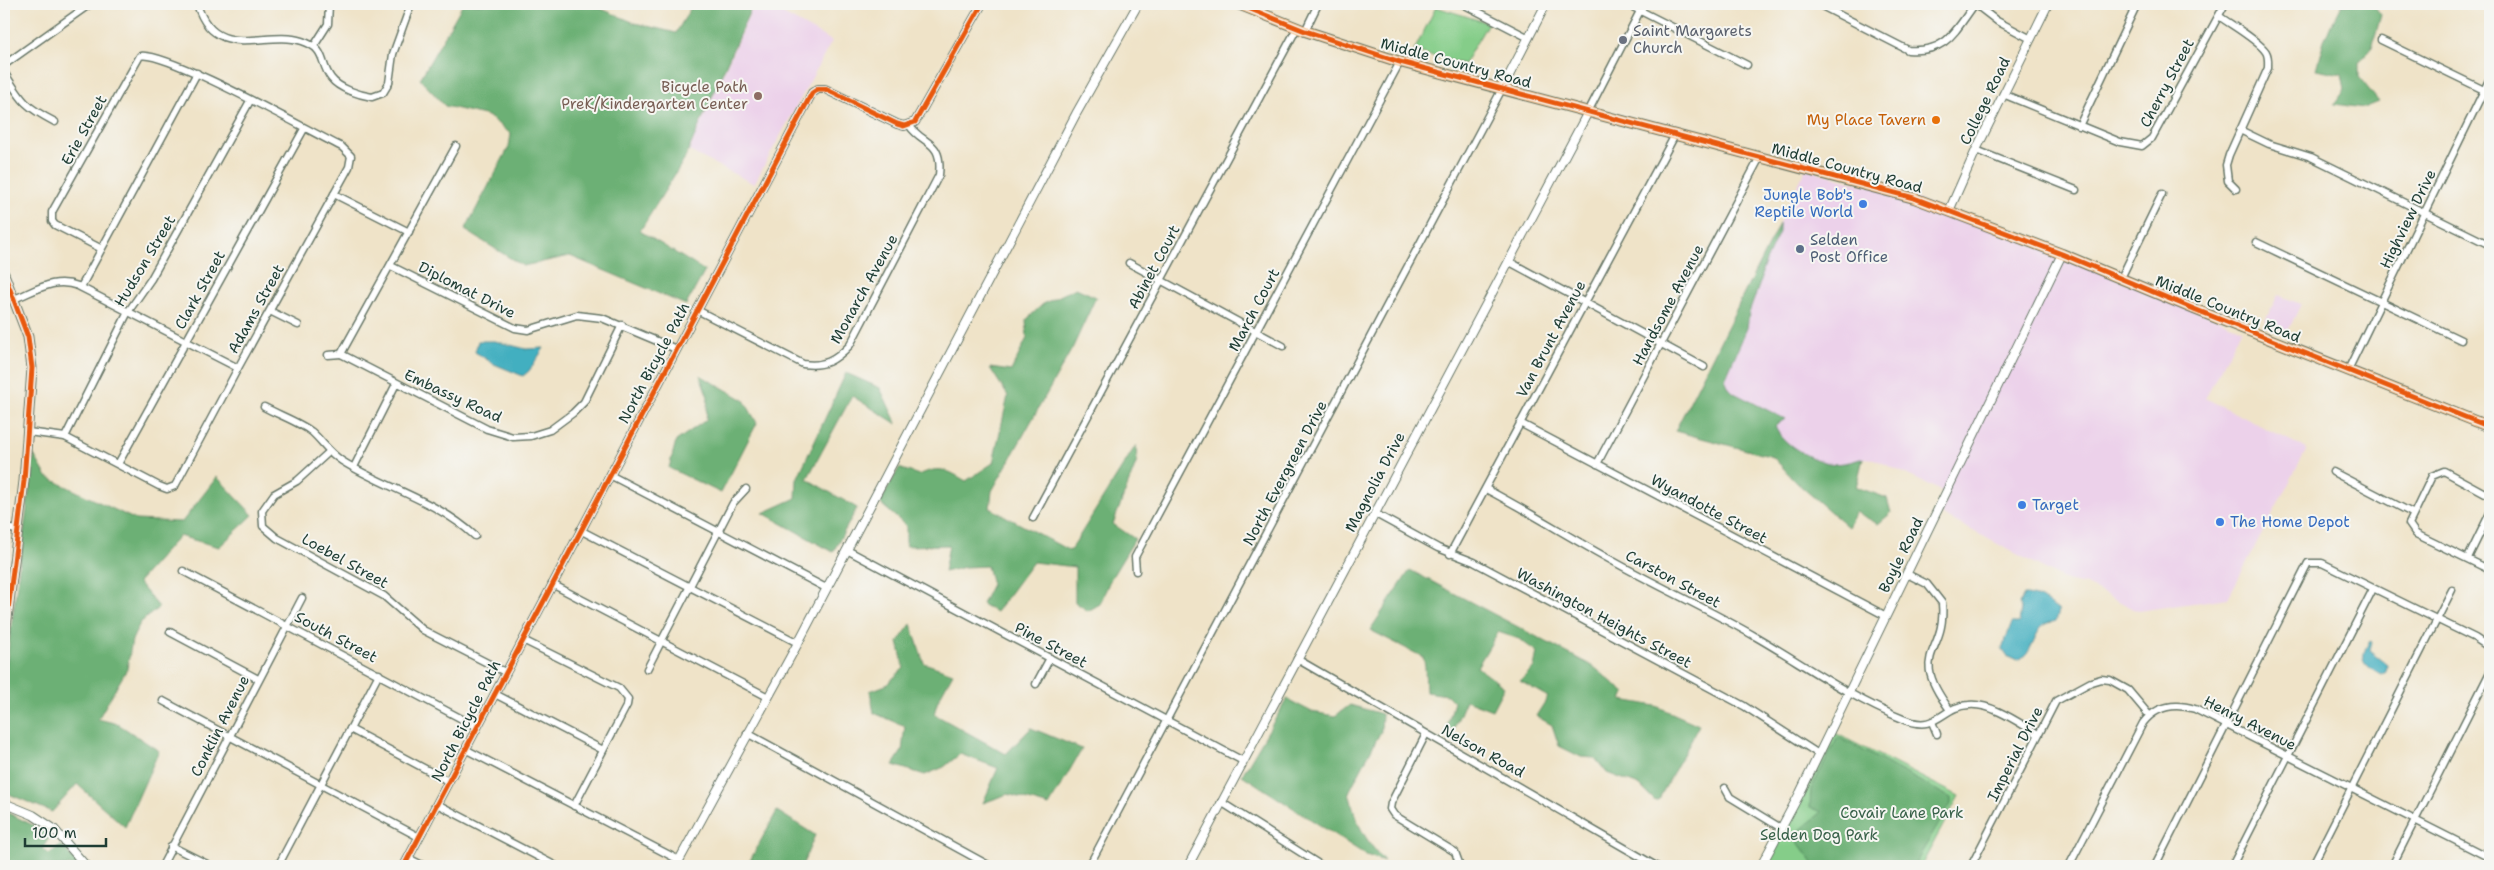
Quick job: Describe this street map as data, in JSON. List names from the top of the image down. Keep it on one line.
{"streets":{"main road":["Middle Country Road"],"street":["Cherry Street","College Road","Erie Street","Highview Drive","Hudson Street","Abinet Court","Monarch Avenue","Clark Street","Diplomat Drive","Handsome Avenue","Adams Street","March Court","Van Brunt Avenue","North Bicycle Path","Embassy Road","North Evergreen Drive","Magnolia Drive","Wyandotte Street","Boyle Road","Loebel Street","Carston Street","Washington Heights Street","South Street","Pine Street","Henry Avenue","Conklin Avenue","Nelson Road","Imperial Drive"]},"crossings":[["Middle Country Road","College Road"],["Middle Country Road","Highview Drive"],["Middle Country Road","Abinet Court"],["Middle Country Road","Handsome Avenue"],["Middle Country Road","March Court"],["Middle Country Road","Van Brunt Avenue"],["Middle Country Road","North Evergreen Drive"],["Middle Country Road","Magnolia Drive"],["Middle Country Road","Boyle Road"],["Cherry Street","College Road"],["Erie Street","Adams Street"],["Hudson Street","Adams Street"],["Monarch Avenue","North Bicycle Path"],["Clark Street","Adams Street"],["Diplomat Drive","North Bicycle Path"],["Diplomat Drive","Embassy Road"],["Handsome Avenue","Wyandotte Street"],["Van Brunt Avenue","Wyandotte Street"],["Van Brunt Avenue","Carston Street"],["Van Brunt Avenue","Washington Heights Street"],["North Bicycle Path","Loebel Street"],["North Bicycle Path","South Street"],["North Evergreen Drive","Pine Street"],["Magnolia Drive","Washington Heights Street"],["Magnolia Drive","Pine Street"],["Magnolia Drive","Nelson Road"],["Wyandotte Street","Boyle Road"],["Boyle Road","Carston Street"],["Boyle Road","Washington Heights Street"],["South Street","Conklin Avenue"],["Henry Avenue","Imperial Drive"]],"parks":["Covair Lane Park","Selden Dog Park"],"places":["Saint Margarets Church","Bicycle Path PreK/Kindergarten Center","My Place Tavern","Jungle Bob's Reptile World","Selden Post Office","Target","The Home Depot"],"scale_bar":"100 m"}
